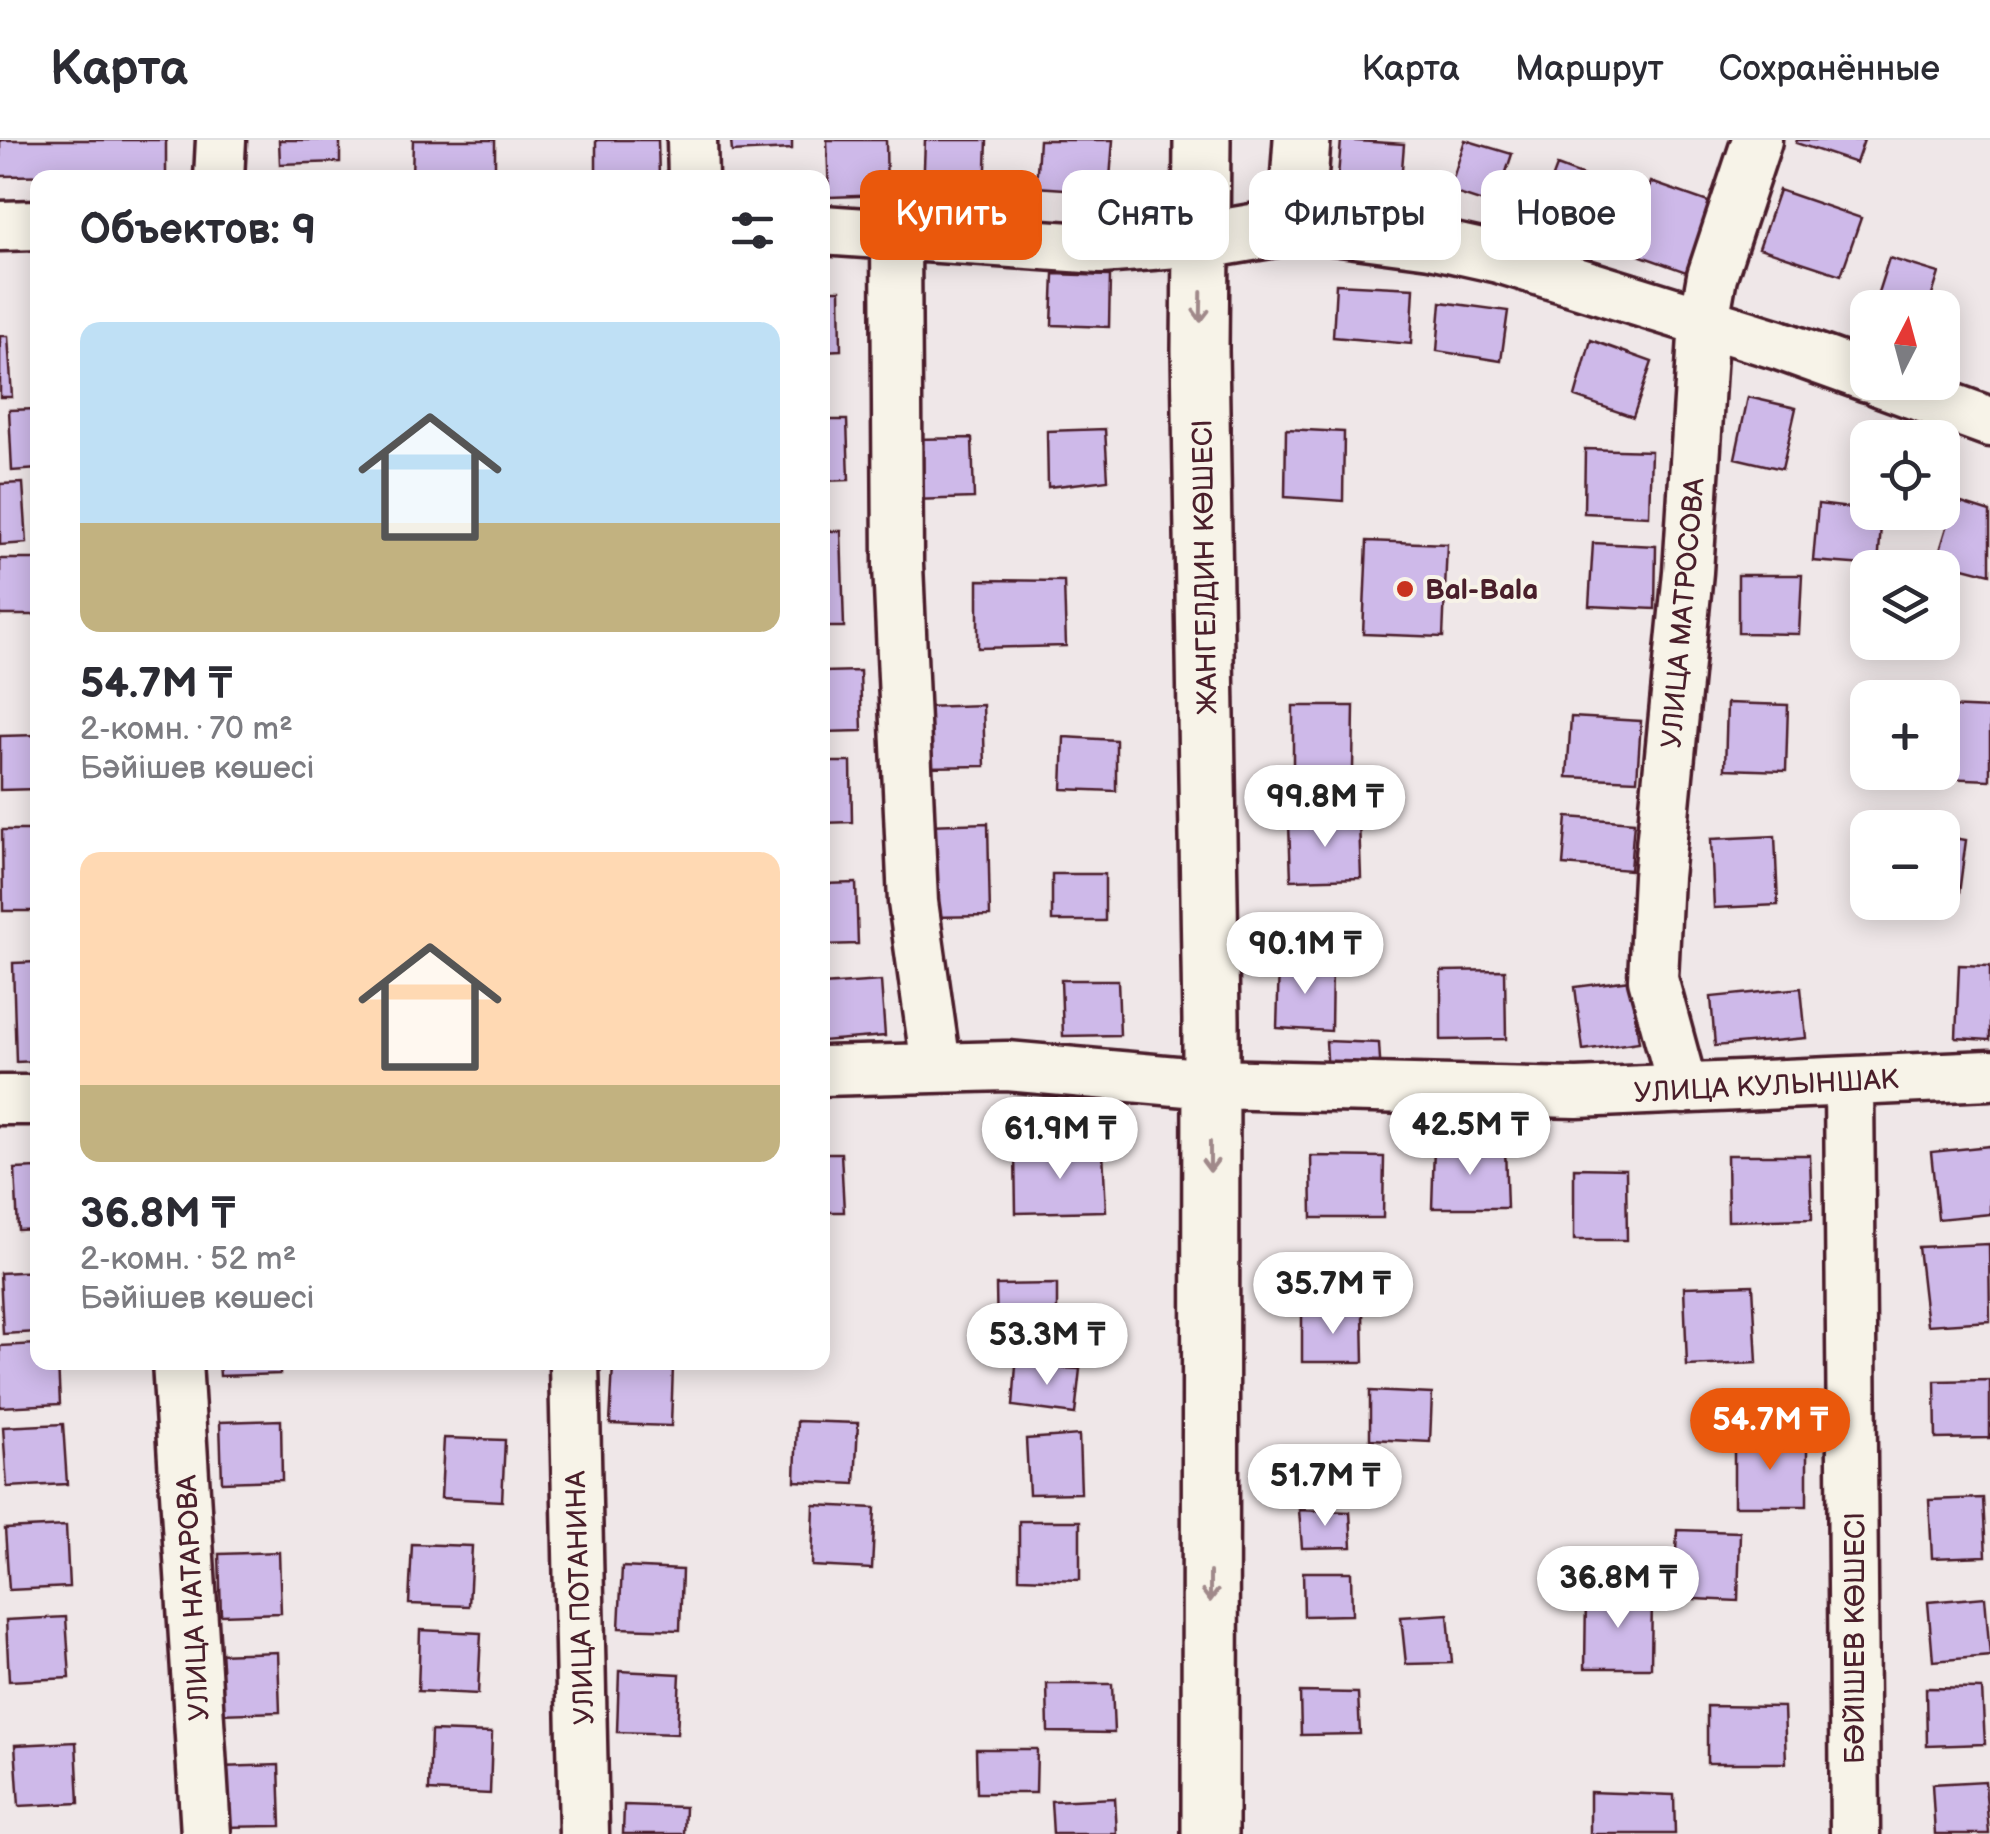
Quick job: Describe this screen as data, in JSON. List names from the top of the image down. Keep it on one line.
{"streets":{"main road":["ЖАНГЕЛДИН КӨШЕСІ"],"street":["УЛИЦА МАТРОСОВА","УЛИЦА КУЛЫНШАК","УЛИЦА НАТАРОВА","УЛИЦА ПОТАНИНА","БӘЙІШЕВ КӨШЕСІ"]},"crossings":[["ЖАНГЕЛДИН КӨШЕСІ","УЛИЦА КУЛЫНШАК"],["УЛИЦА МАТРОСОВА","УЛИЦА КУЛЫНШАК"],["УЛИЦА КУЛЫНШАК","БӘЙІШЕВ КӨШЕСІ"]],"one_way":["ЖАНГЕЛДИН КӨШЕСІ"],"places":["Bal-Bala"],"north":"top","page":{"header":"Карта","nav":["Карта","Маршрут","Сохранённые"],"chip":["Купить","Снять","Фильтры","Новое"],"heading":"Объектов: 9","map_buttons":["+","−"],"list":[{"name":"54.7M ₸","note":"2-комн. · 70 m² · Бәйішев көшесі"},{"name":"36.8M ₸","note":"2-комн. · 52 m² · Бәйішев көшесі"}],"price":["99.8M ₸","90.1M ₸","42.5M ₸","61.9M ₸","35.7M ₸","53.3M ₸","54.7M ₸","51.7M ₸","36.8M ₸"]}}
